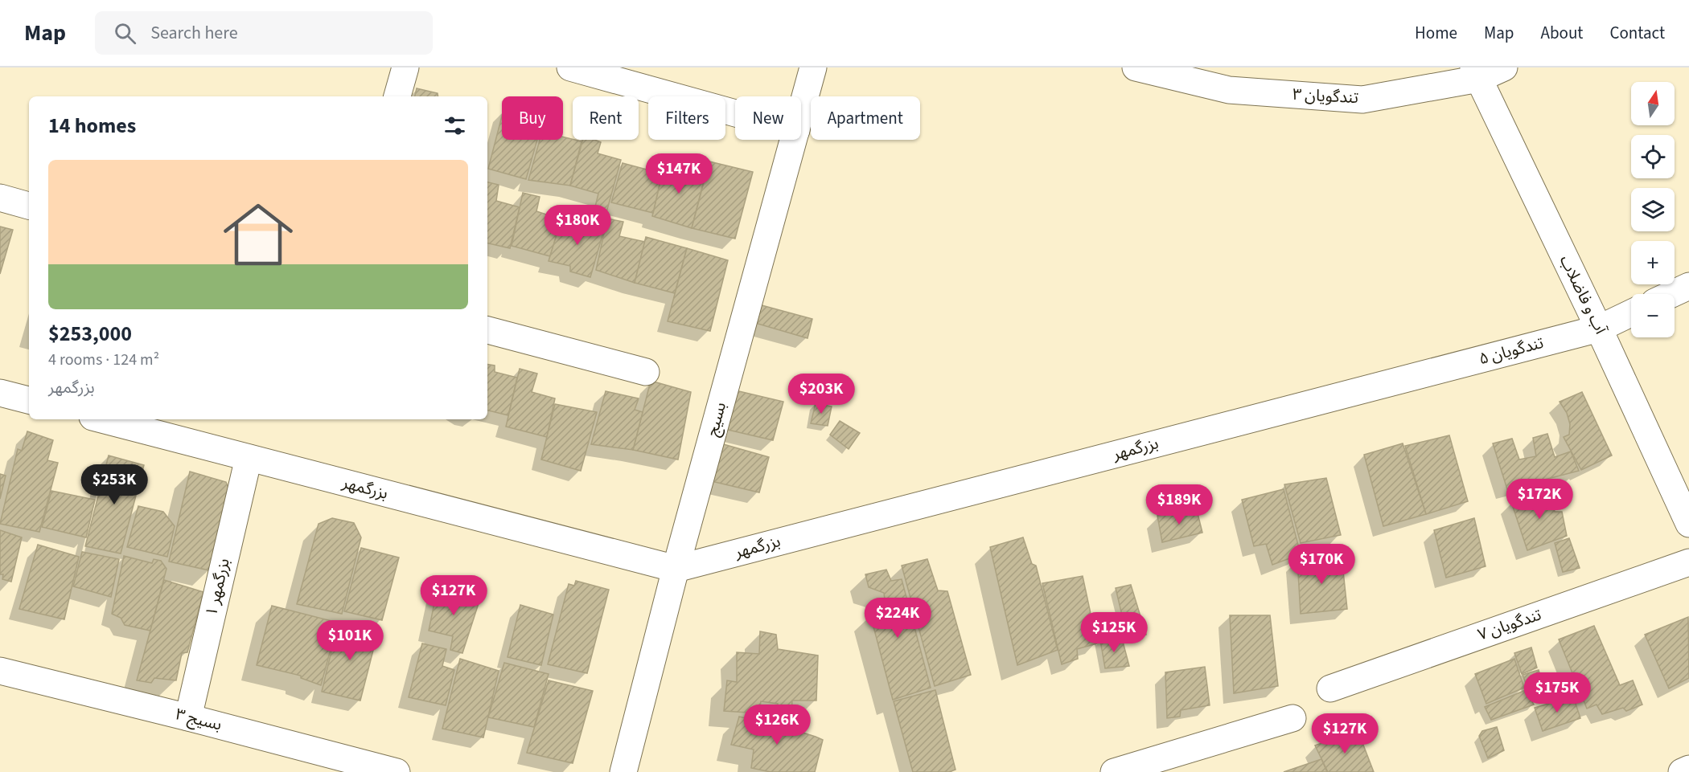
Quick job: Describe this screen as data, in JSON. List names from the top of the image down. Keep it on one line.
{"streets":{"street":["تندگویان ۳","آب و فاضلاب","تندگویان ۵","بسیج","بزرگمهر","بزرگمهر ۱","تندگویان ۷","بسیج ۳"]},"crossings":[["تندگویان ۳","آب و فاضلاب"],["آب و فاضلاب","تندگویان ۵"],["تندگویان ۵","بزرگمهر"],["بسیج","بزرگمهر"],["بزرگمهر","بزرگمهر ۱"],["بزرگمهر ۱","بسیج ۳"]],"north":"top","page":{"header":"Map","search":"Search here","nav":["Home","Map","About","Contact"],"map_buttons":["+","−"],"chip":["Buy","Rent","Filters","New","Apartment"],"heading":"14 homes","price":["$147K","$180K","$203K","$253K","$172K","$189K","$170K","$127K","$224K","$125K","$101K","$175K","$126K","$127K"],"list":[{"name":"$253,000","note":"4 rooms · 124 m² · بزرگمهر"}]}}
